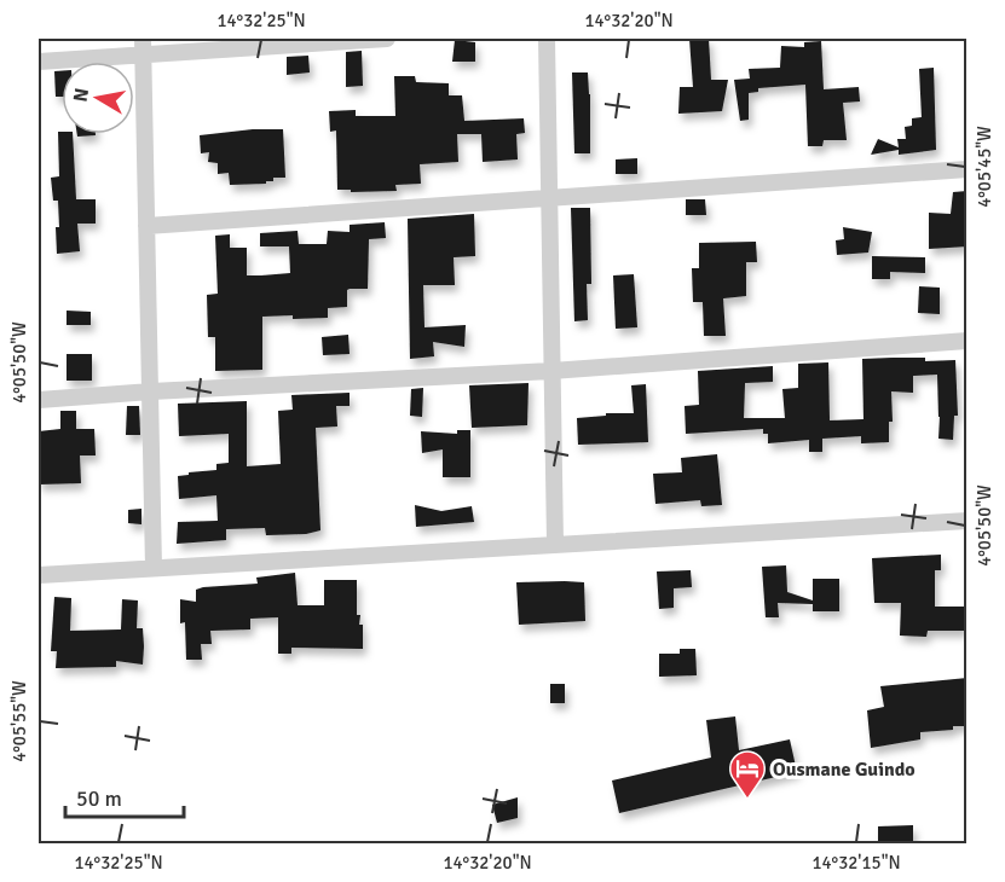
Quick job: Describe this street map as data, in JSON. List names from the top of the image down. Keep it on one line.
{"places":{"hotel":["Ousmane Guindo"]},"scale_bar":"50 m","north":"left","coordinates":["14°32'25\"N","14°32'20\"N","4°05'45\"W","4°05'50\"W","4°05'55\"W","14°32'15\"N"]}
